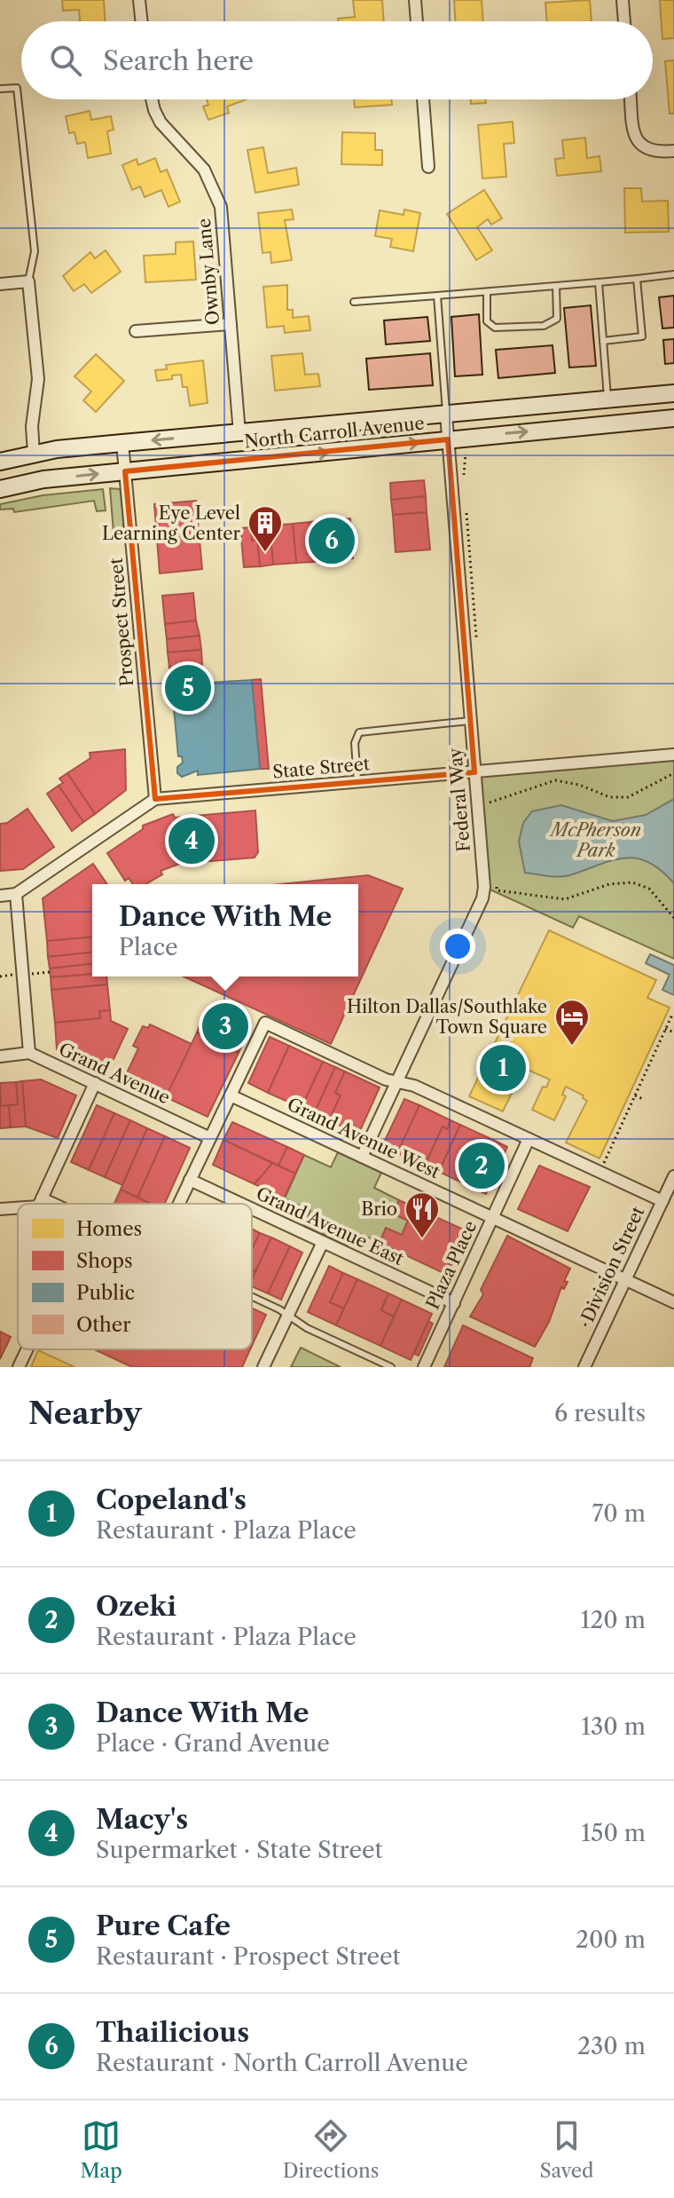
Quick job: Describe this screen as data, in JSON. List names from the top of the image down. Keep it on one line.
{"streets":{"main road":["North Carroll Avenue"],"street":["Ownby Lane","Prospect Street","State Street","Federal Way","Grand Avenue","Grand Avenue West","Grand Avenue East","Division Street","Plaza Place"]},"crossings":[["Ownby Lane","North Carroll Avenue"],["North Carroll Avenue","Prospect Street"],["North Carroll Avenue","Federal Way"],["Prospect Street","State Street"],["State Street","Federal Way"],["Federal Way","Grand Avenue West"],["Grand Avenue West","Division Street"],["Grand Avenue West","Plaza Place"],["Grand Avenue East","Plaza Place"]],"parks":["McPherson Park"],"places":{"building":["Eye Level Learning Center"],"hotel":["Hilton Dallas/Southlake Town Square"],"restaurant":["Brio"]},"legend":["Homes","Shops","Public","Other"],"page":{"search":"Search here","pins":["6","5","4","3","1","2"],"popup":["Dance With Me","Place"],"heading":["Nearby","6 results"],"list":[{"mark":"1","name":"Copeland's","note":"Restaurant · Plaza Place","value":"70 m"},{"mark":"2","name":"Ozeki","note":"Restaurant · Plaza Place","value":"120 m"},{"mark":"3","name":"Dance With Me","note":"Place · Grand Avenue","value":"130 m"},{"mark":"4","name":"Macy's","note":"Supermarket · State Street","value":"150 m"},{"mark":"5","name":"Pure Cafe","note":"Restaurant · Prospect Street","value":"200 m"},{"mark":"6","name":"Thailicious","note":"Restaurant · North Carroll Avenue","value":"230 m"}],"nav":["Map","Directions","Saved"]}}
